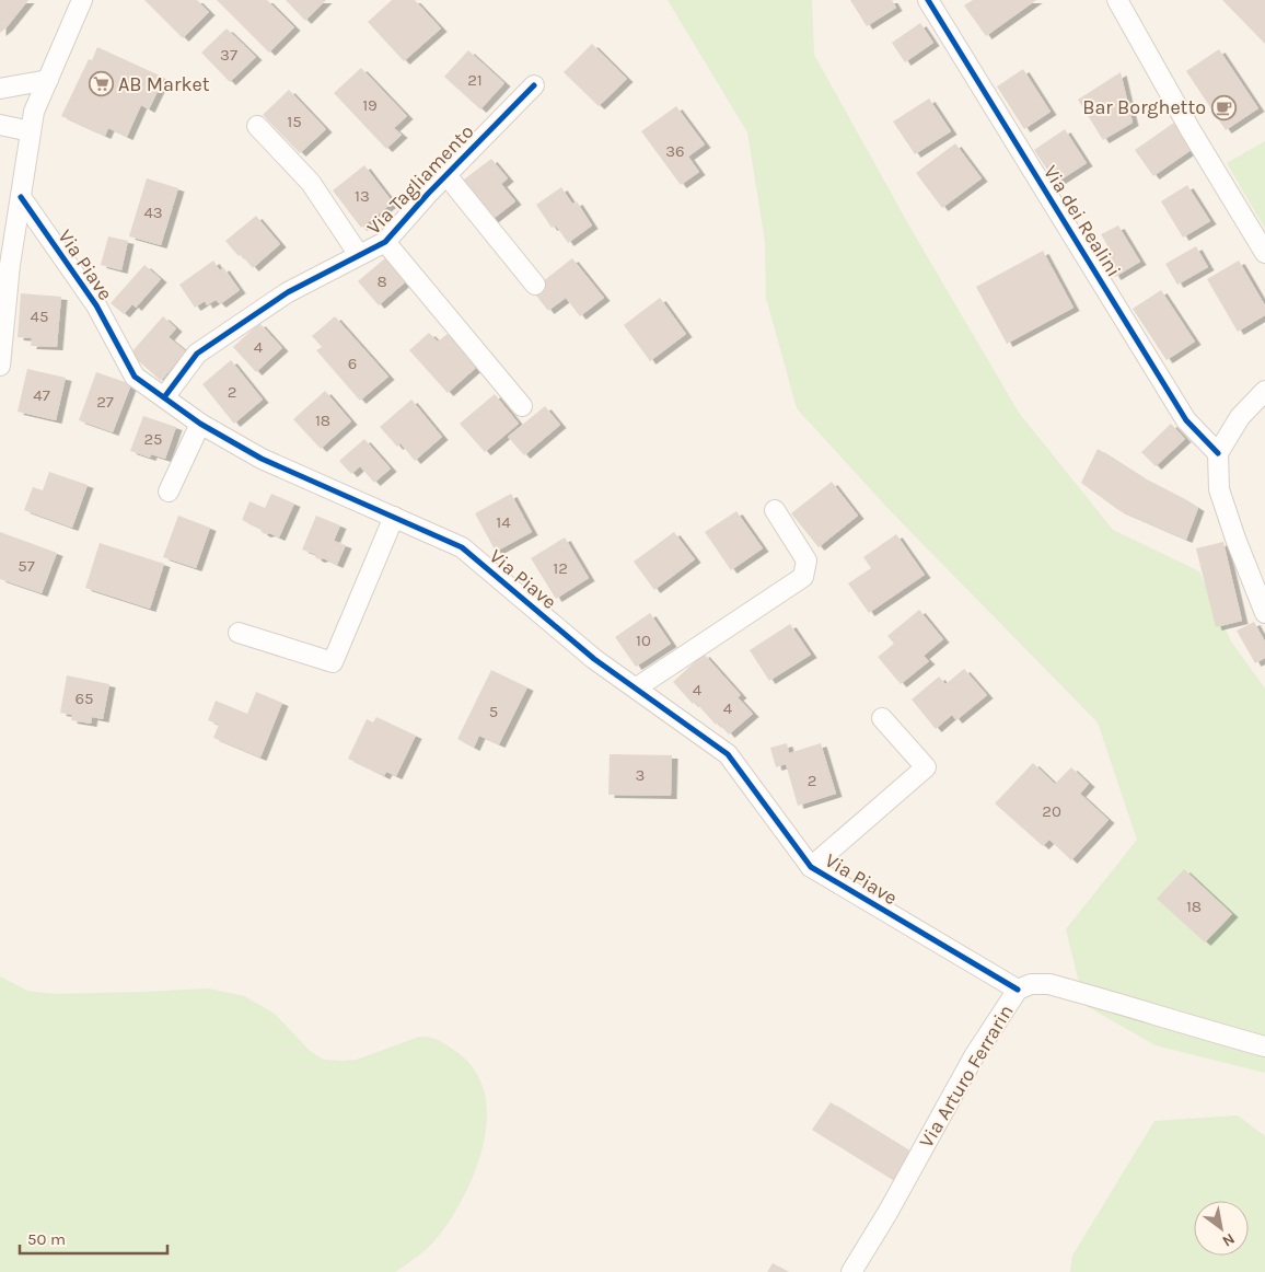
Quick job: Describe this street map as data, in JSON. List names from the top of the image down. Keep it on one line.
{"streets":{"street":["Via Tagliamento","Via dei Realini","Via Piave","Via Arturo Ferrarin"]},"crossings":[["Via Tagliamento","Via Piave"],["Via Piave","Via Arturo Ferrarin"]],"places":{"supermarket":["AB Market"],"cafe":["Bar Borghetto"]},"house_numbers":["37","21","19","15","36","13","43","8","45","4","6","2","47","27","18","25","14","57","12","10","4","65","4","5","3","2","20","18"],"scale_bar":"50 m","north":"bottom right"}
